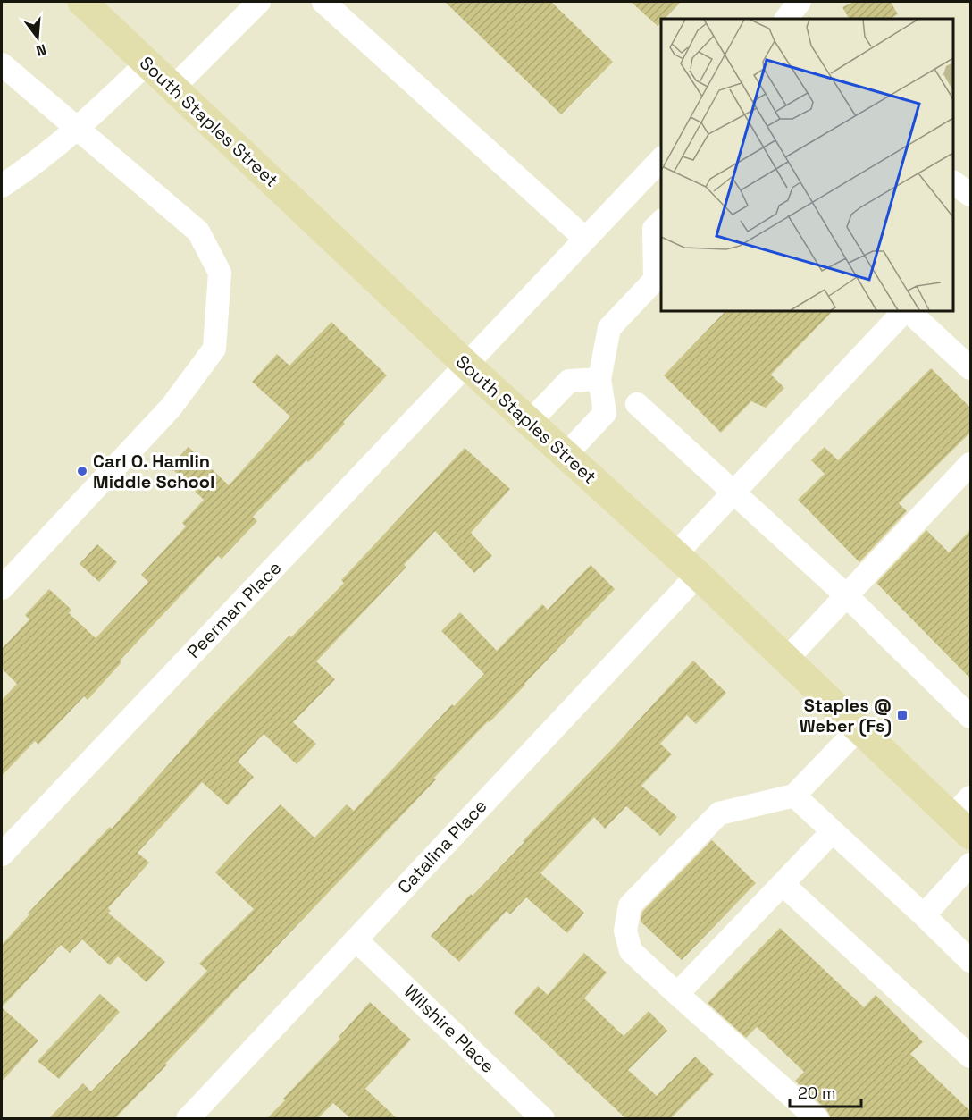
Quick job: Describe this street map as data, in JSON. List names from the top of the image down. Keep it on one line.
{"streets":{"main road":["South Staples Street"],"street":["Peerman Place","Catalina Place","Wilshire Place"]},"crossings":[["South Staples Street","Peerman Place"],["South Staples Street","Catalina Place"],["Catalina Place","Wilshire Place"]],"places":{"other":["Carl O. Hamlin Middle School"],"transit":["Staples @ Weber (Fs)"]},"scale_bar":"20 m","north":"bottom"}
